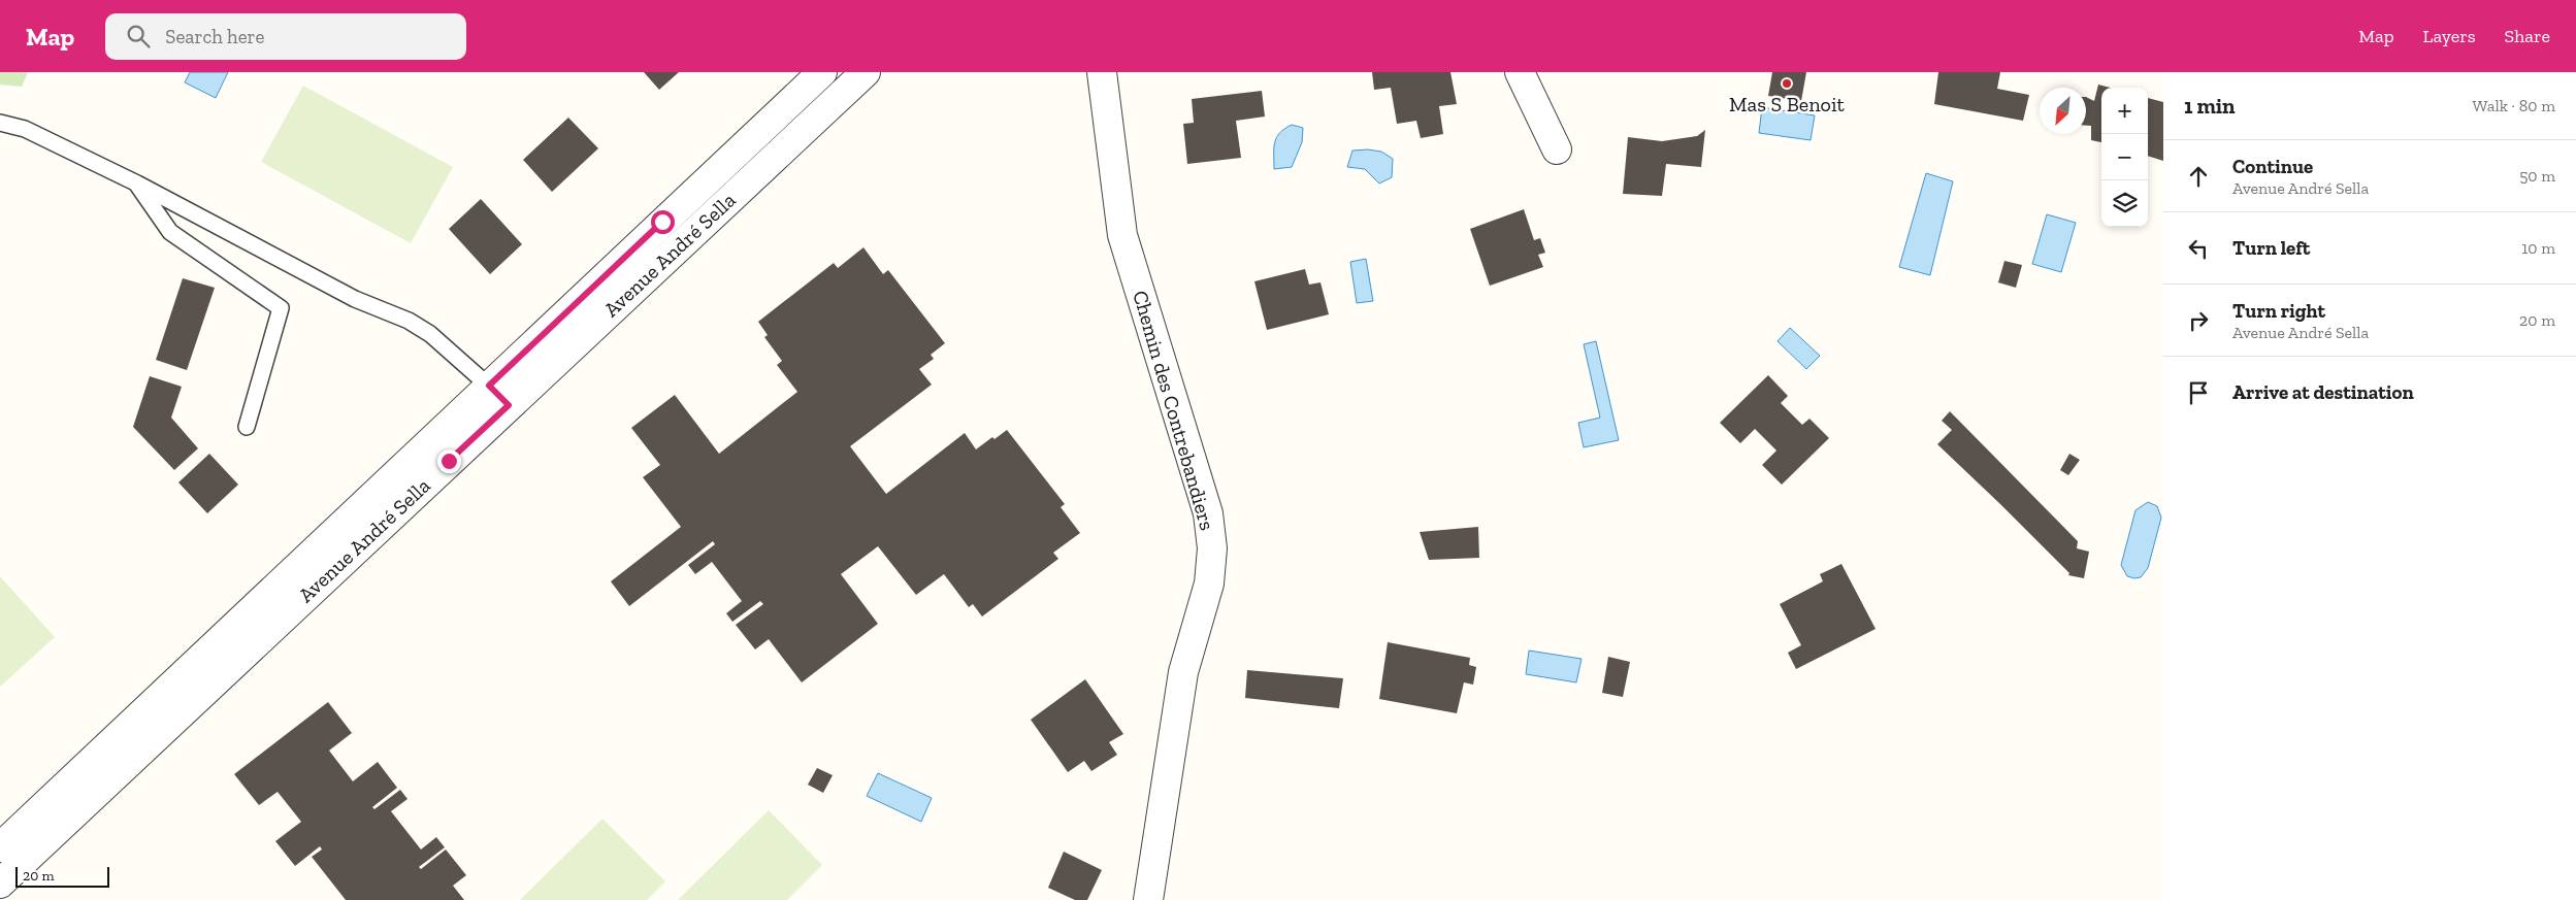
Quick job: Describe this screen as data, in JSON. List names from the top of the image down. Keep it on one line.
{"streets":{"street":["Avenue André Sella","Chemin des Contrebandiers"]},"places":["Mas S Benoit"],"scale_bar":"20 m","north":"bottom left","page":{"header":"Map","search":"Search here","nav":["Map","Layers","Share"],"heading":["1 min","Walk · 80 m"],"map_buttons":["+","−"],"list":[["Continue","Avenue André Sella","50 m"],["Turn left","10 m"],["Turn right","Avenue André Sella","20 m"],"Arrive at destination"],"scale":"20 m"}}
